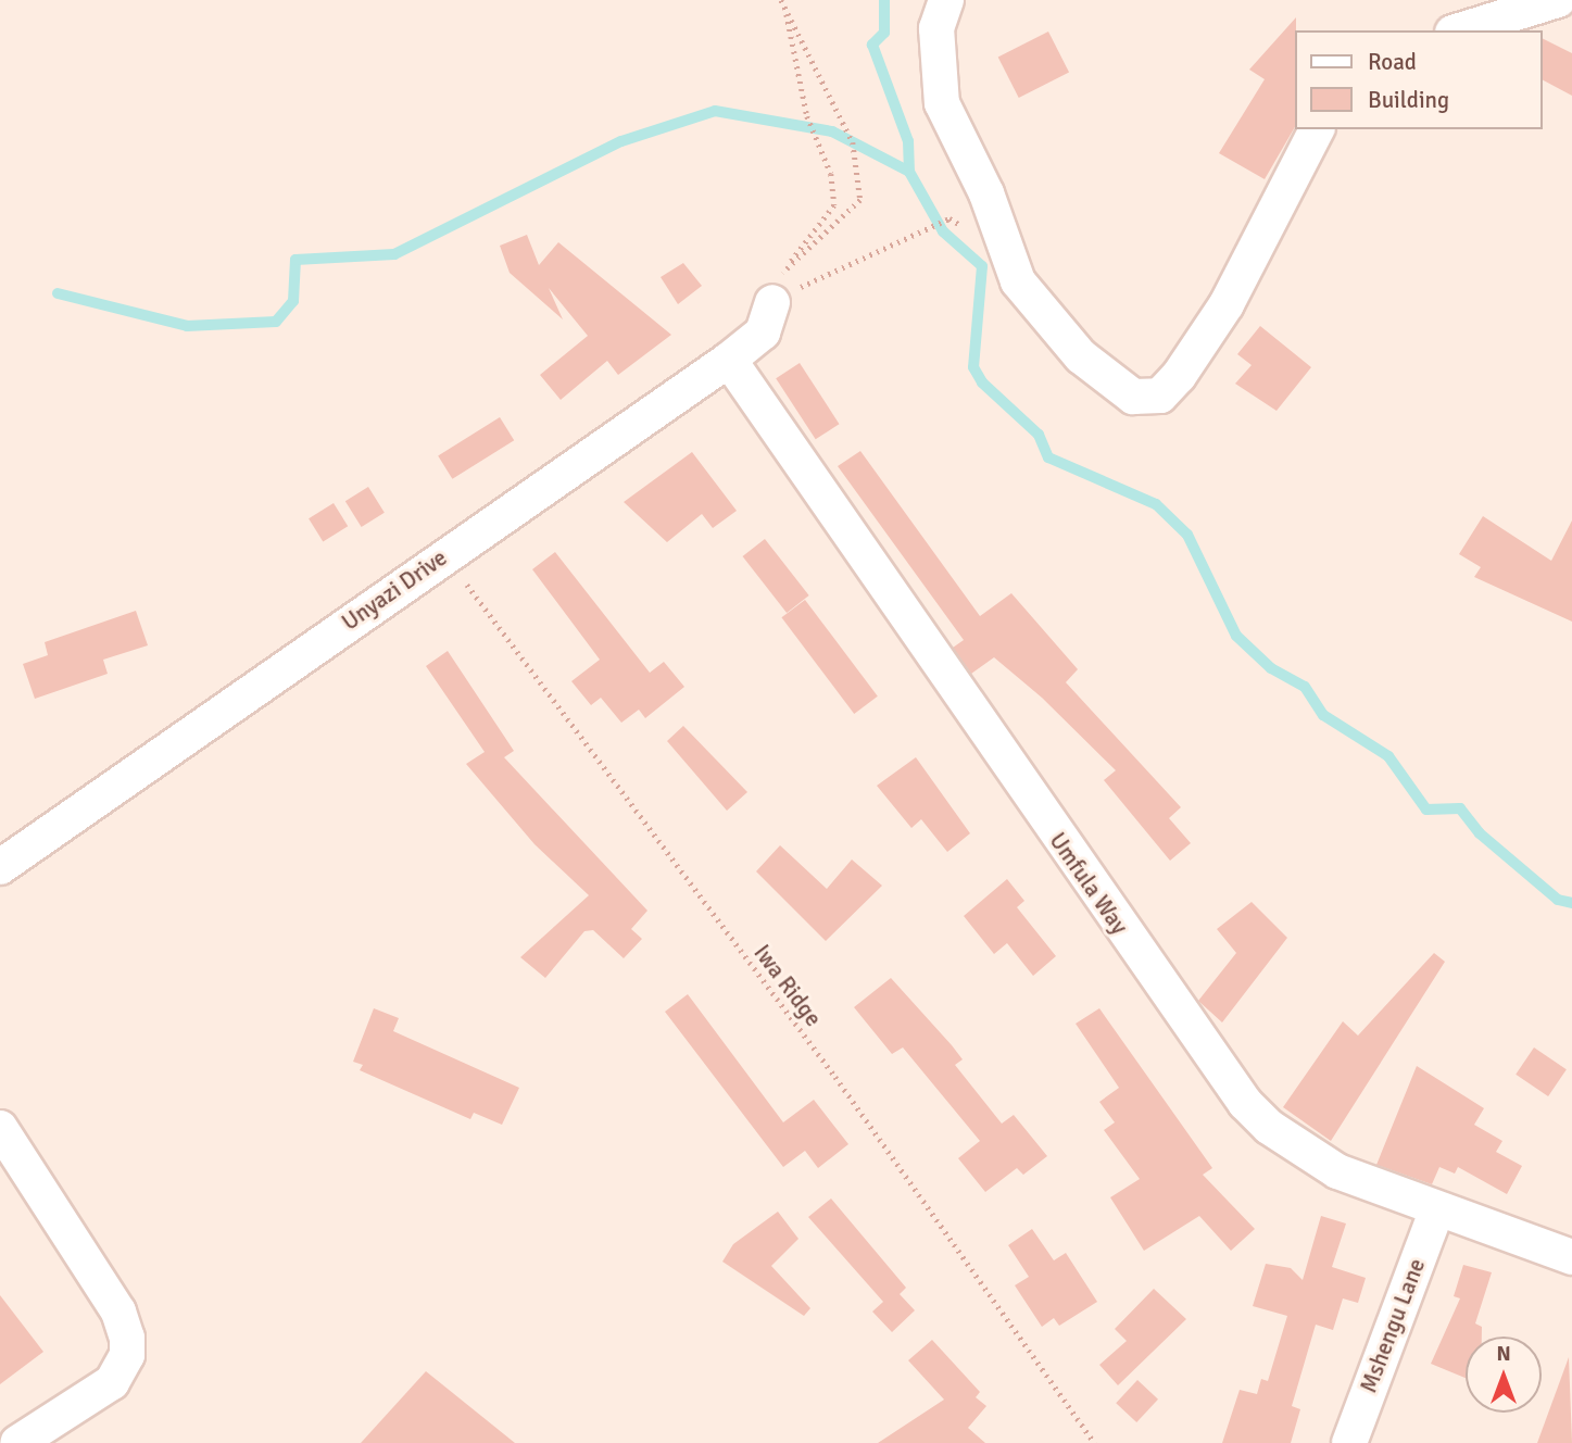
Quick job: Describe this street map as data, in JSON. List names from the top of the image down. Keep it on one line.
{"streets":{"street":["Unyazi Drive","Umfula Way","Mshengu Lane"],"path":["Iwa Ridge"]},"crossings":[["Unyazi Drive","Umfula Way"],["Unyazi Drive","Iwa Ridge"],["Umfula Way","Mshengu Lane"]],"legend":["Road","Building"],"north":"top"}
